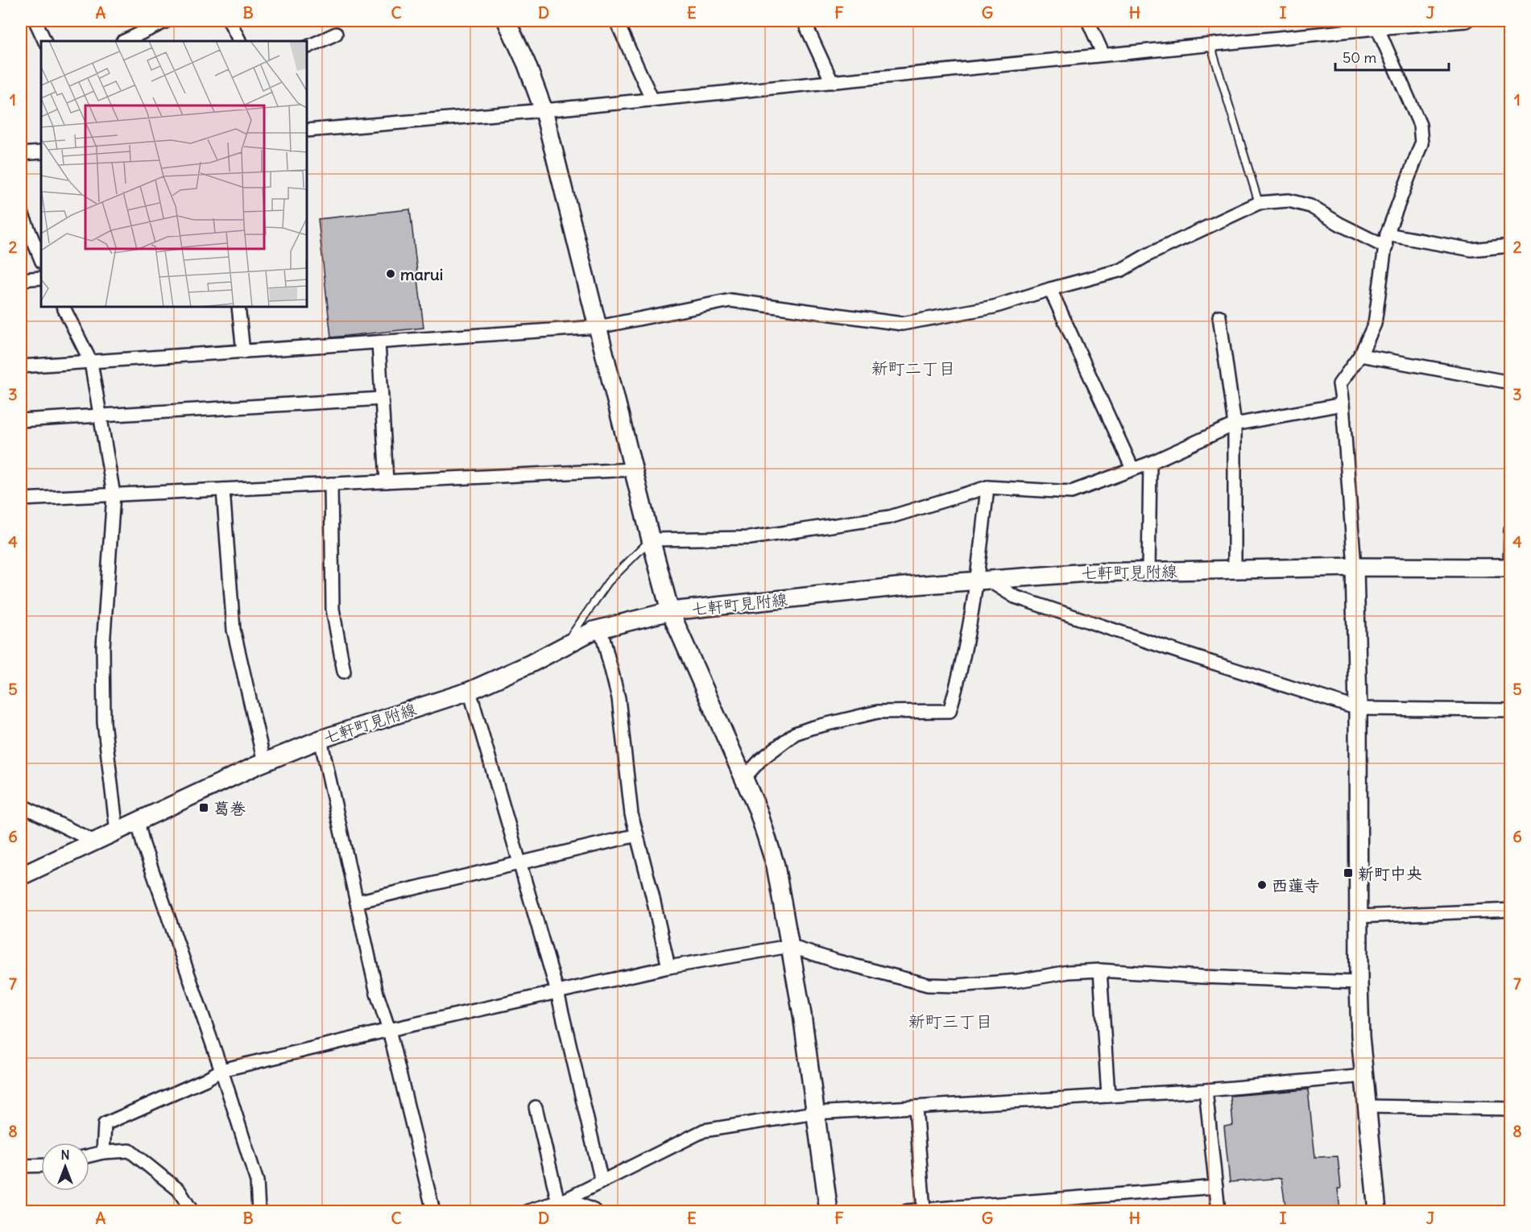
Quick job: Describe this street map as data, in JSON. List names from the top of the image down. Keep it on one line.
{"streets":{"street":["七軒町見附線"]},"districts":["新町二丁目","新町三丁目"],"places":{"other":["marui","西蓮寺"],"transit":["葛巻","新町中央"]},"scale_bar":"50 m","north":"top","grid":{"columns":["A","B","C","D","E","F","G","H","I","J"],"rows":["1","2","3","4","5","6","7","8"]}}
